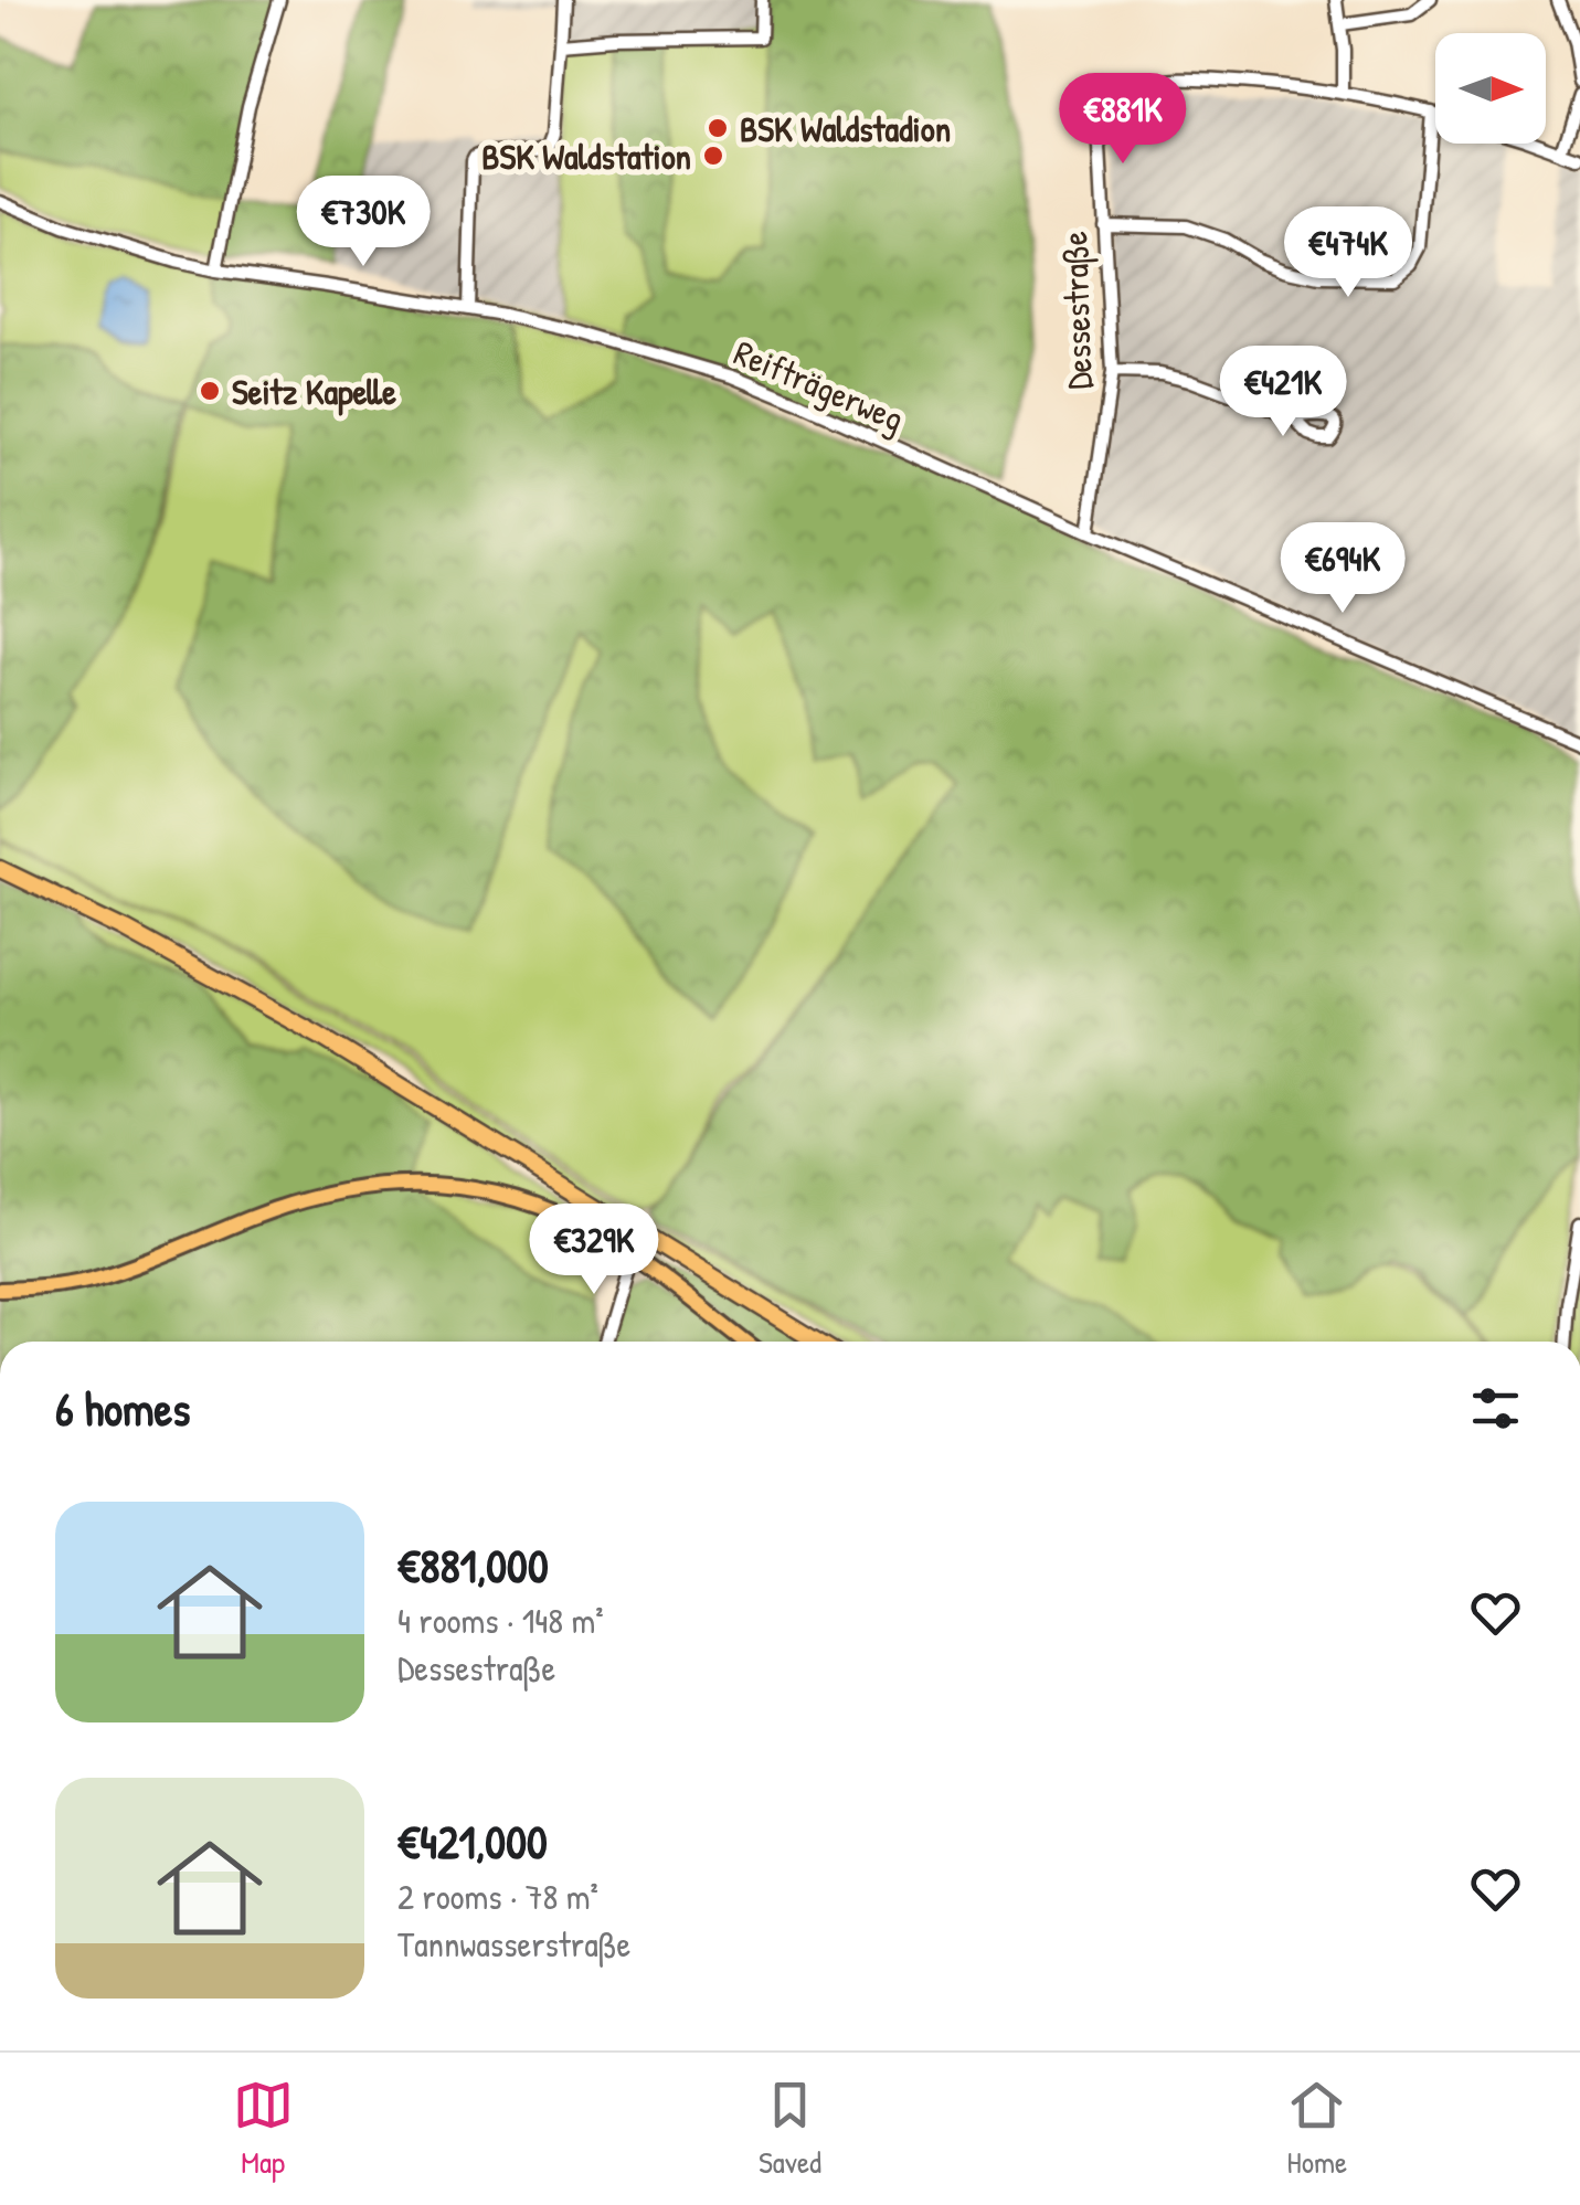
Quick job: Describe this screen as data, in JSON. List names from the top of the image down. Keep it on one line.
{"streets":{"street":["Dessestraße","Reifträgerweg"]},"crossings":[["Dessestraße","Reifträgerweg"]],"places":["BSK Waldstadion","BSK Waldstation","Seitz Kapelle"],"north":"right","page":{"price":["€881K","€730K","€474K","€421K","€694K","€329K"],"heading":"6 homes","list":[{"name":"€881,000","note":"4 rooms · 148 m² · Dessestraße"},{"name":"€421,000","note":"2 rooms · 78 m² · Tannwasserstraße"}],"tabs":["Map","Saved","Home"]}}
